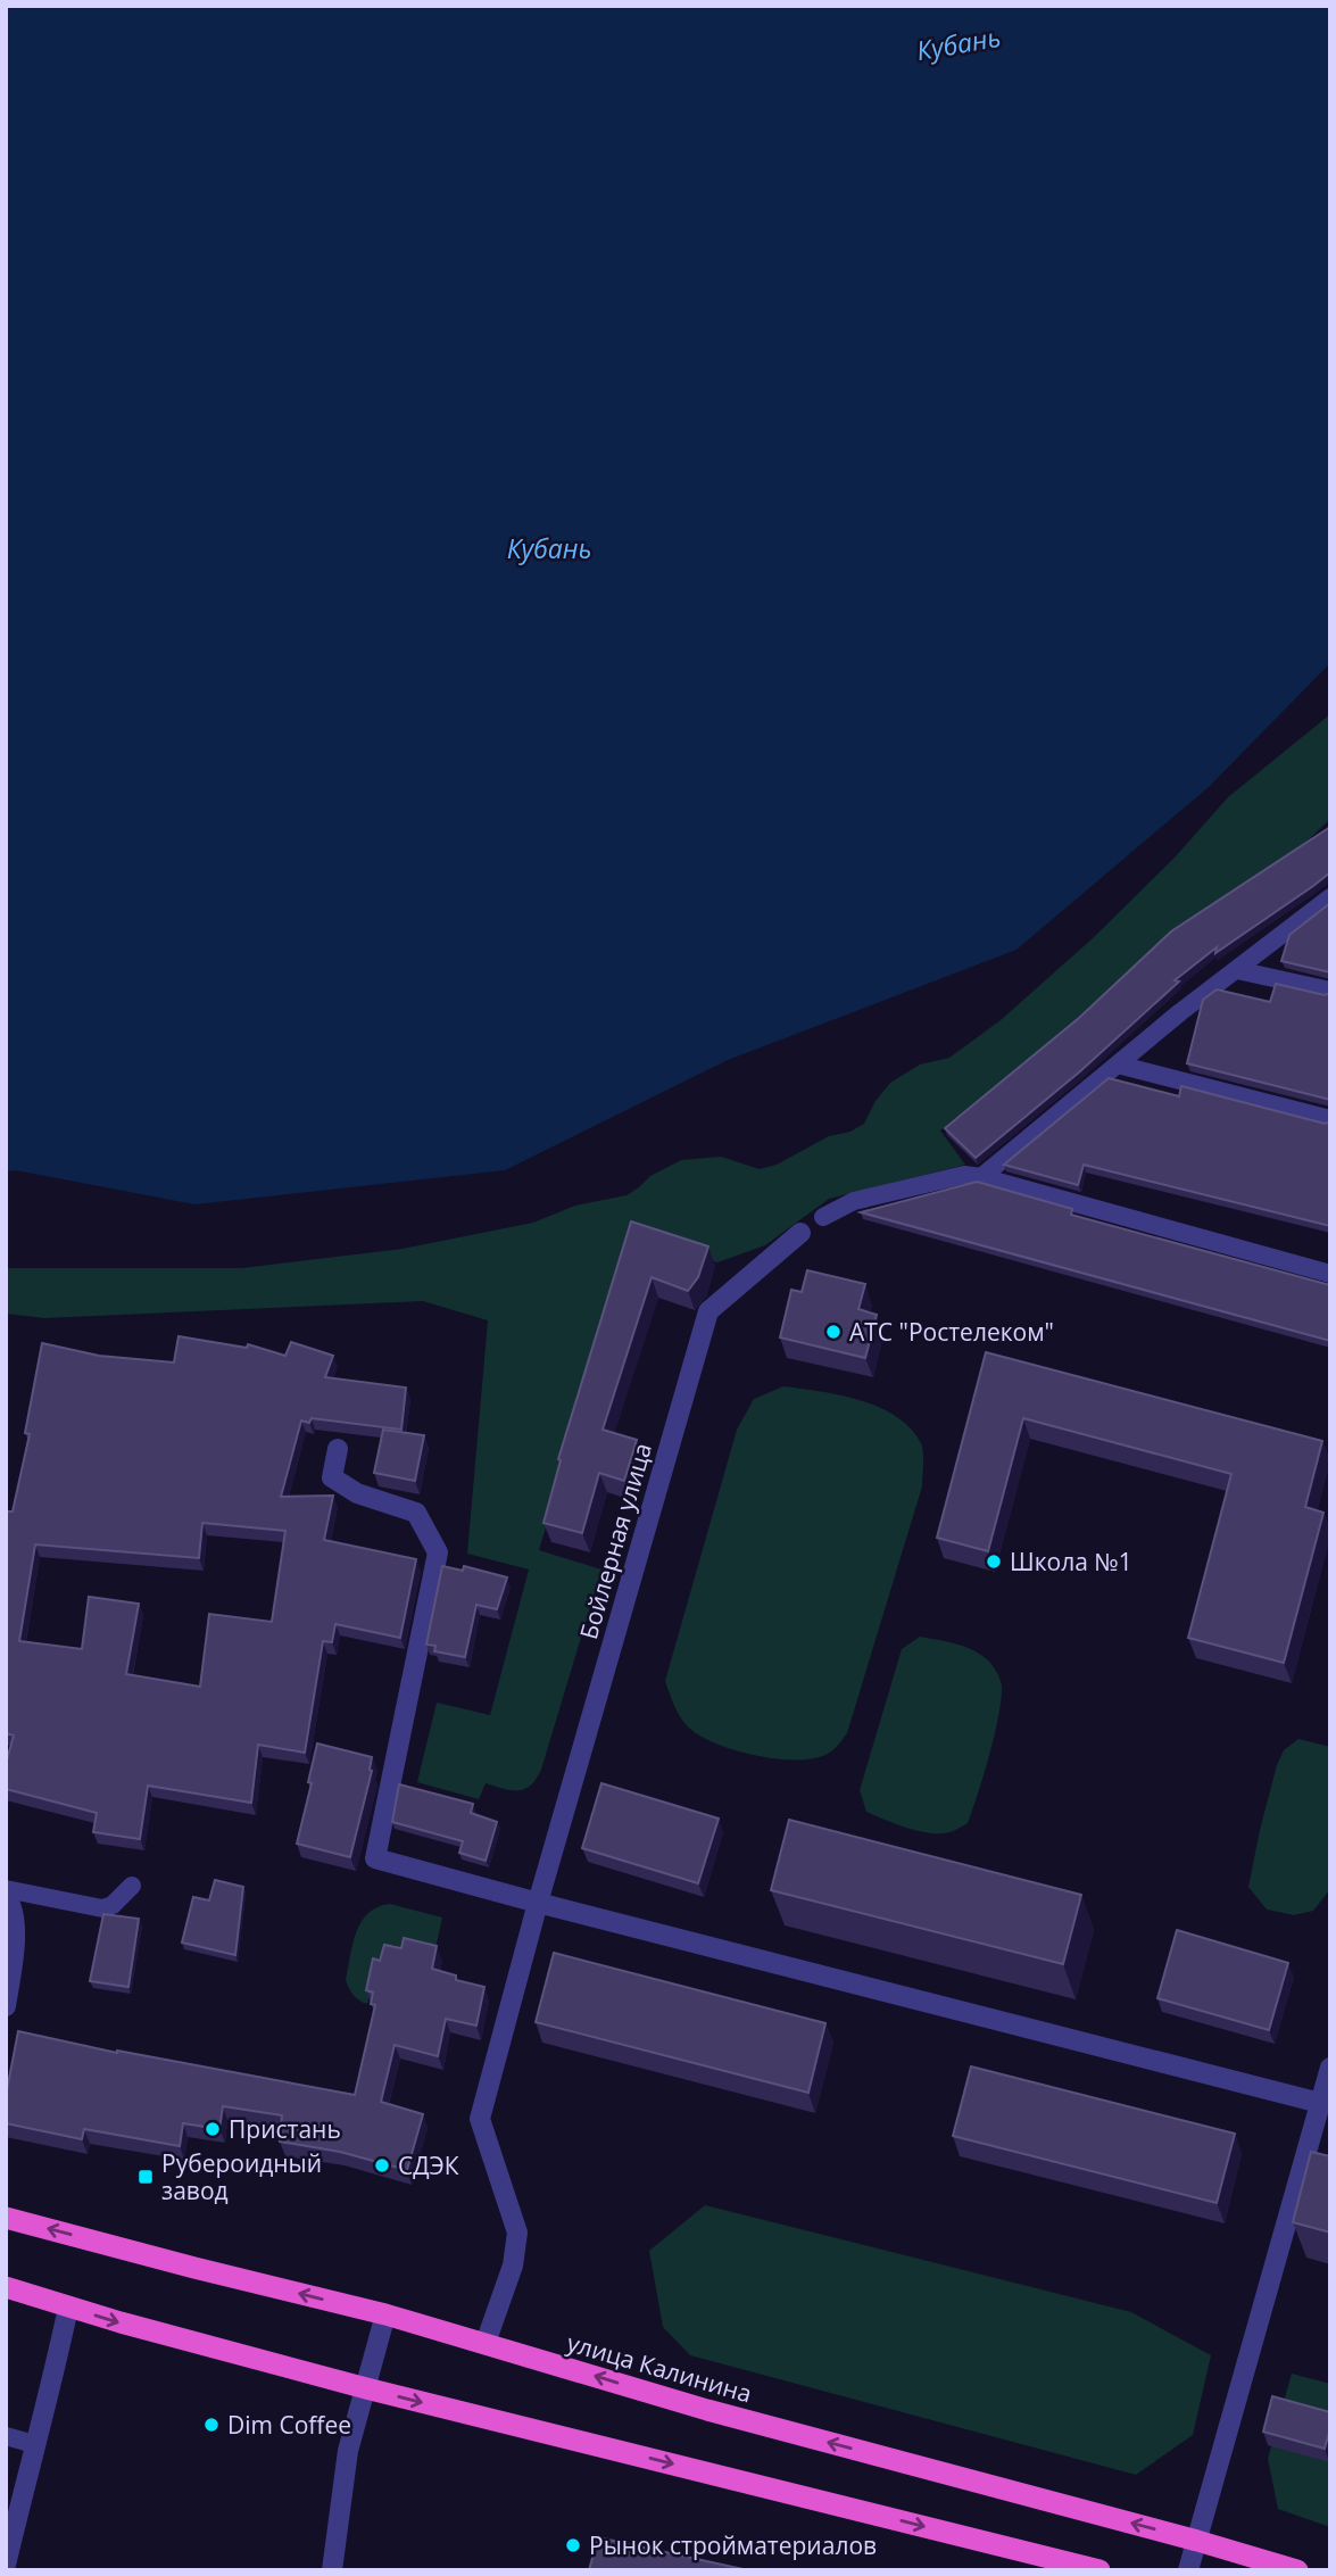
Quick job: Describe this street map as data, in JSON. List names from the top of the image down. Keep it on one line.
{"streets":{"highway":["улица Калинина"],"street":["Бойлерная улица"]},"crossings":[["Бойлерная улица","улица Калинина"]],"water":["Кубань"],"places":{"other":["АТС \"Ростелеком\"","Школа №1","Пристань","СДЭК","Dim Coffee","Рынок стройматериалов"],"transit":["Рубероидный завод"]}}
